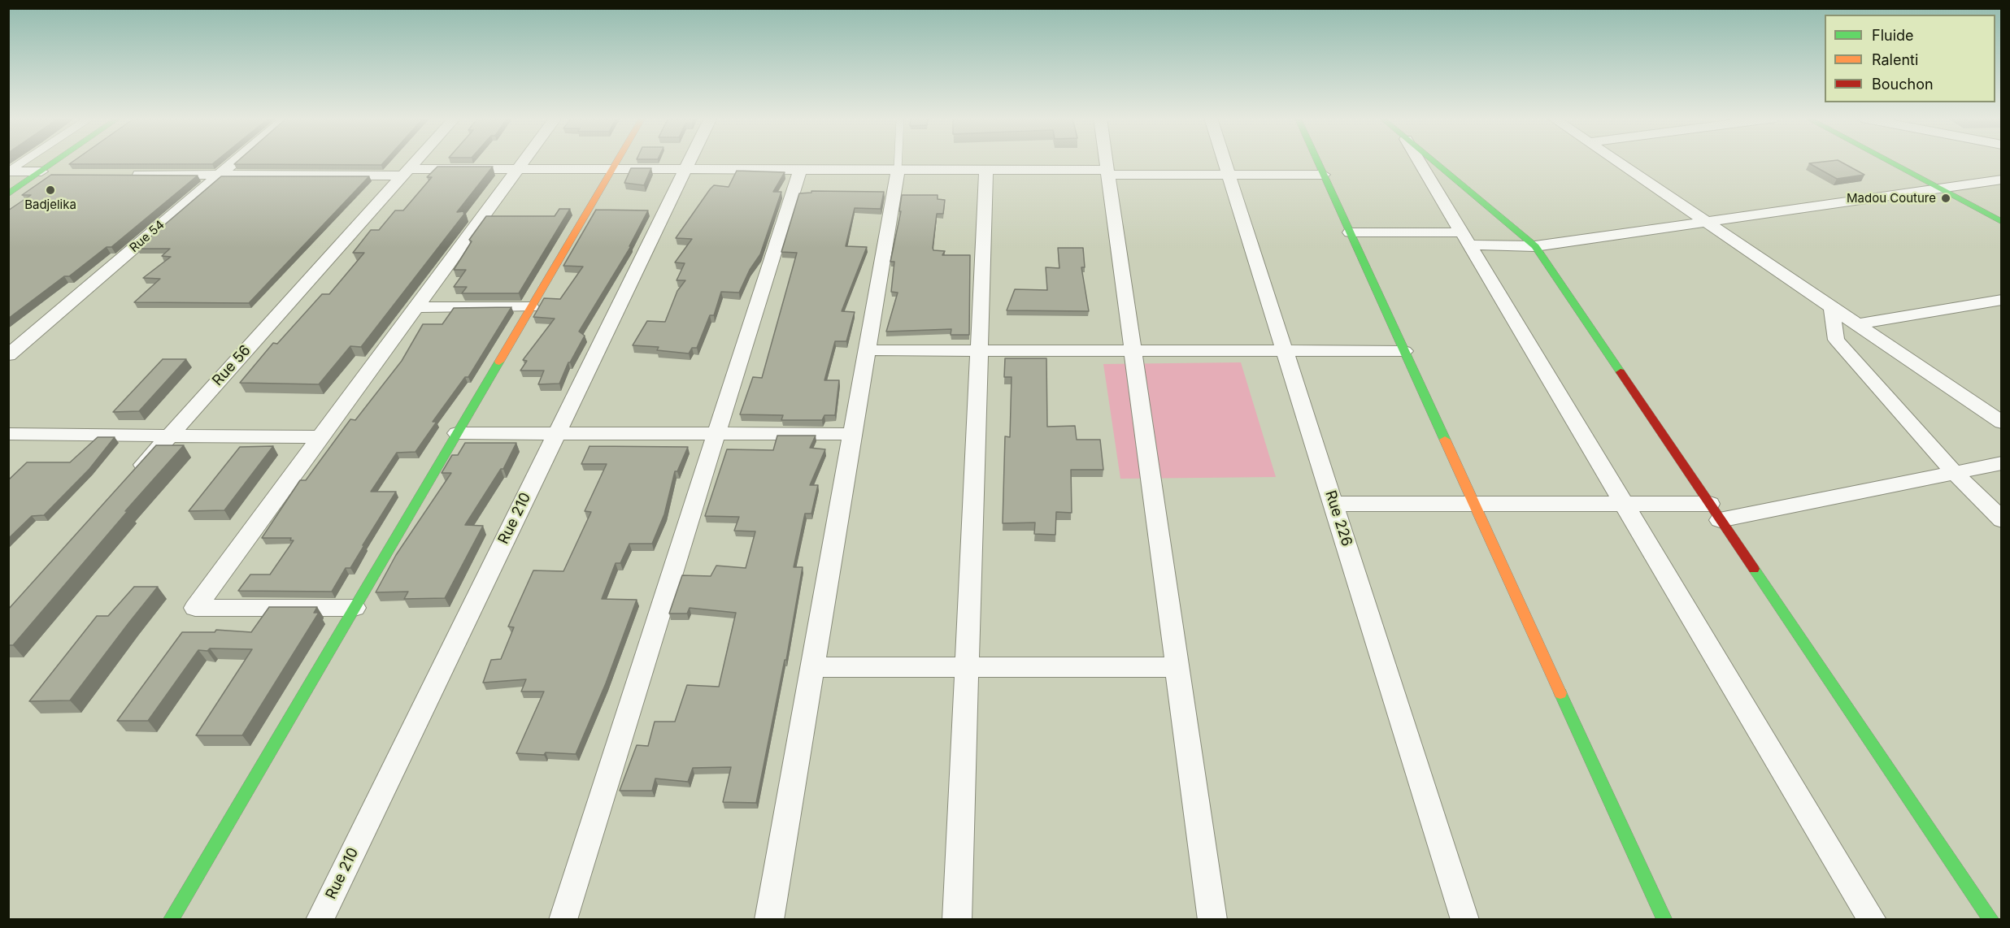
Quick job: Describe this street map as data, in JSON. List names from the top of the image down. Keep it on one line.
{"streets":{"street":["Rue 54","Rue 56","Rue 210","Rue 226"]},"places":["Badjelika","Madou Couture"],"legend":["Fluide","Ralenti","Bouchon"]}
